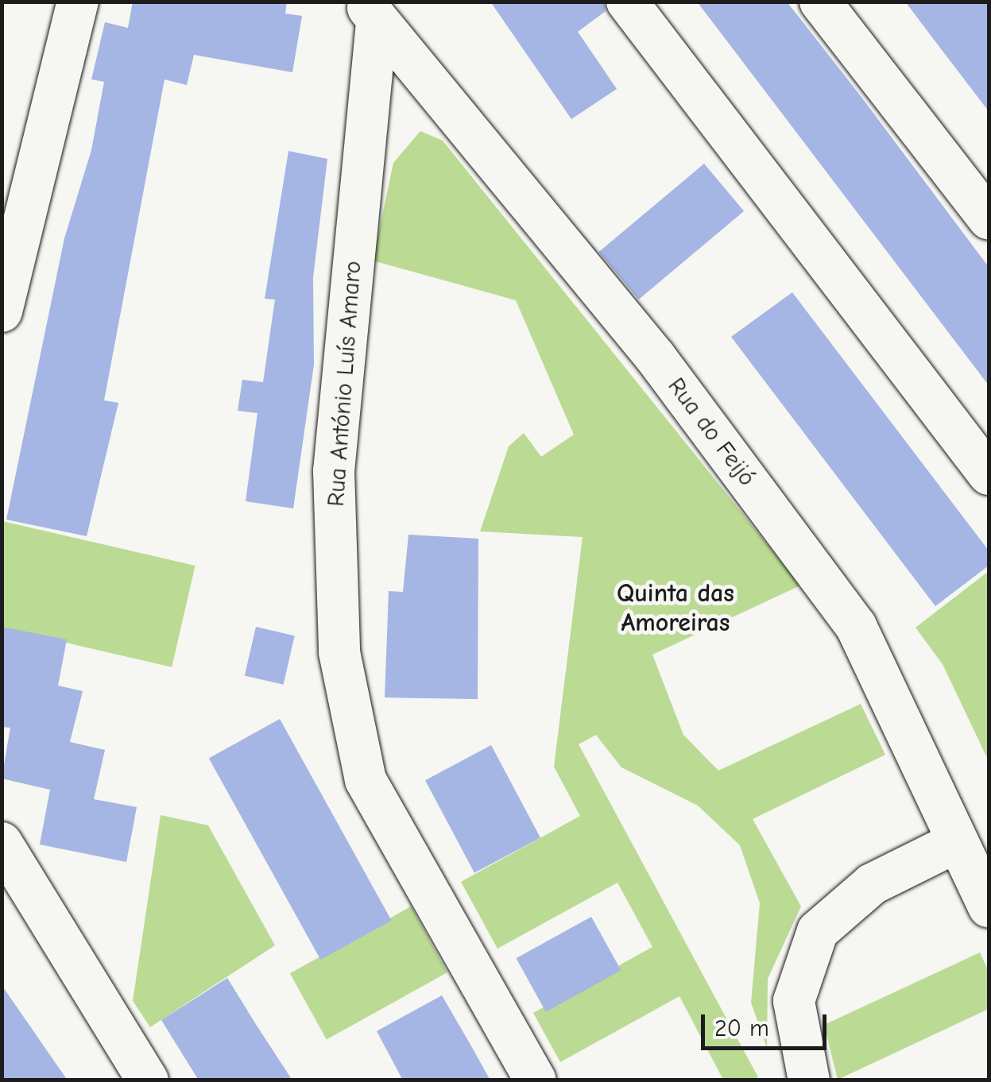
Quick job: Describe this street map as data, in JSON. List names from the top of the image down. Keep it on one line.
{"streets":{"street":["Rua António Luís Amaro","Rua do Feijó"]},"crossings":[["Rua António Luís Amaro","Rua do Feijó"]],"districts":["Quinta das Amoreiras"],"scale_bar":"20 m"}
